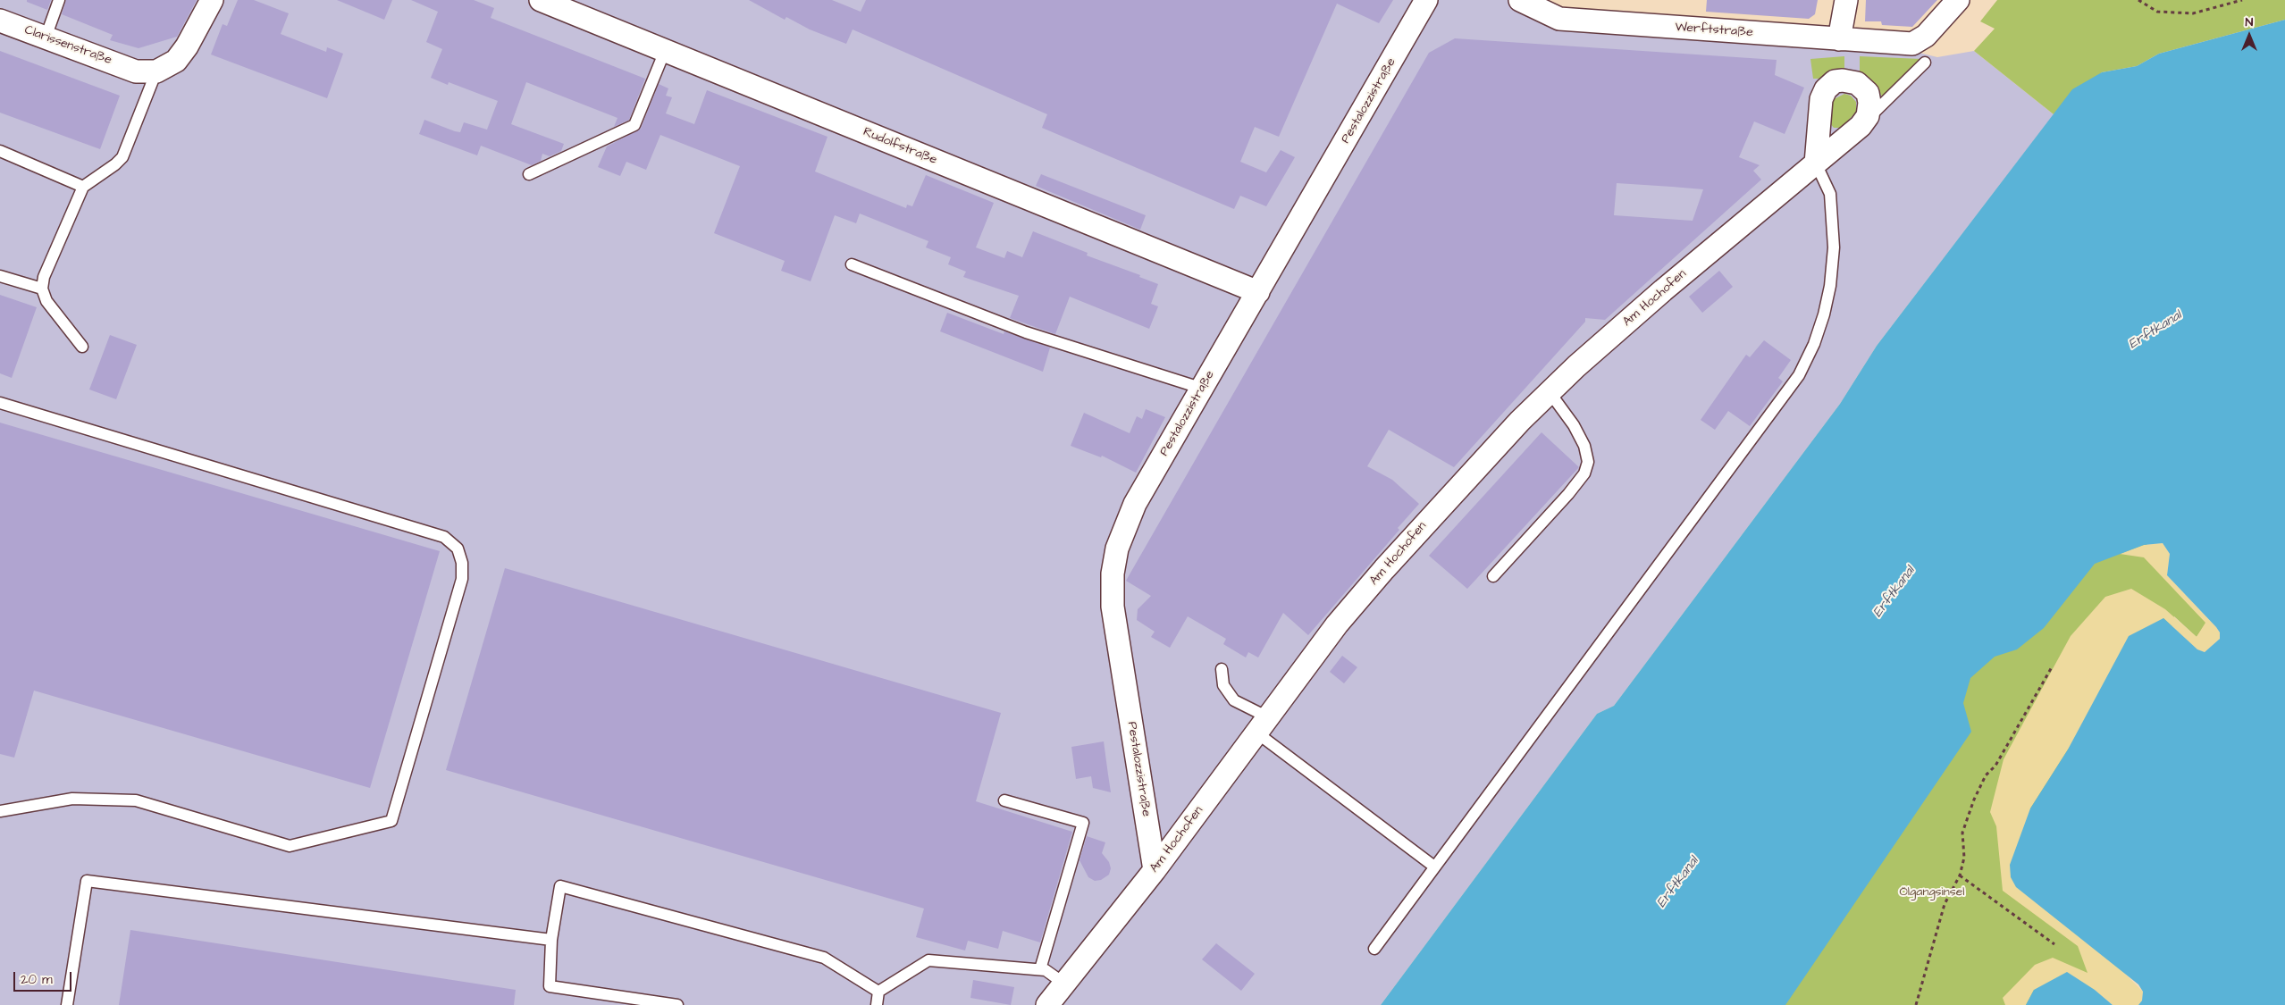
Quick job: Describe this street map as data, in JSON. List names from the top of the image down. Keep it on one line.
{"streets":{"street":["Werftstraße","Clarissenstraße","Pestalozzistraße","Rudolfstraße","Am Hochofen"]},"crossings":[["Pestalozzistraße","Rudolfstraße"],["Pestalozzistraße","Am Hochofen"]],"water":["Erftkanal"],"parks":["Ölgangsinsel"],"scale_bar":"20 m","north":"top"}
